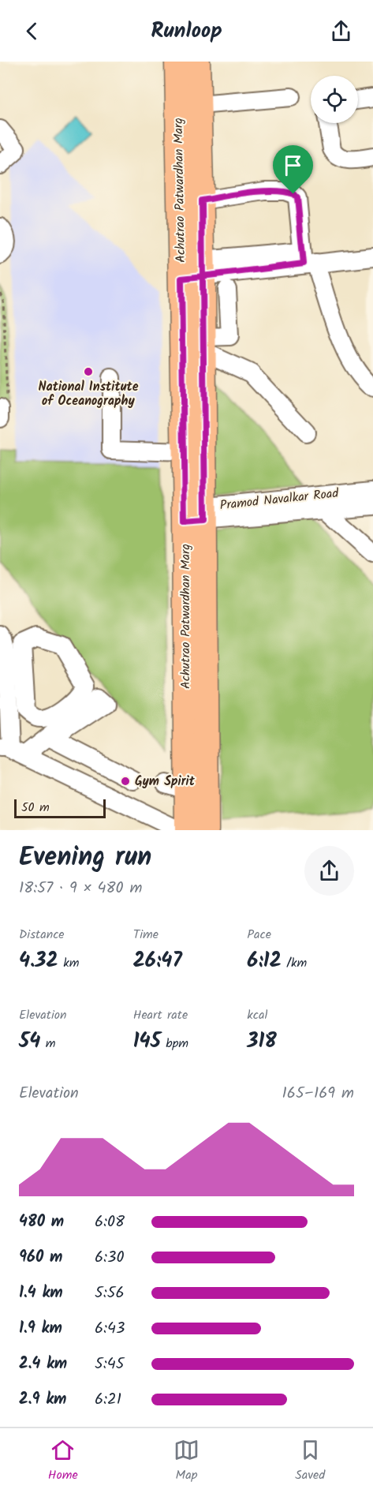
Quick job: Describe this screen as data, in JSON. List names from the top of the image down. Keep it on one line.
{"streets":{"main road":["Achutrao Patwardhan Marg"],"street":["Pramod Navalkar Road"]},"crossings":[["Achutrao Patwardhan Marg","Pramod Navalkar Road"]],"places":["National Institute of Oceanography","Gym Spirit"],"scale_bar":"50 m","page":{"header":"Runloop","scale":"50 m","heading":["Evening run","18:57 · 9 × 480 m"],"stats":[["Distance","4.32 km"],["Time","26:47"],["Pace","6:12 /km"],["Elevation","54 m"],["Heart rate","145 bpm"],["kcal","318"]],"chart":["Elevation","165–169 m"],"list":[{"name":"480 m","note":"6:08"},{"name":"960 m","note":"6:30"},{"name":"1.4 km","note":"5:56"},{"name":"1.9 km","note":"6:43"},{"name":"2.4 km","note":"5:45"},{"name":"2.9 km","note":"6:21"}],"tabs":["Home","Map","Saved"]}}
